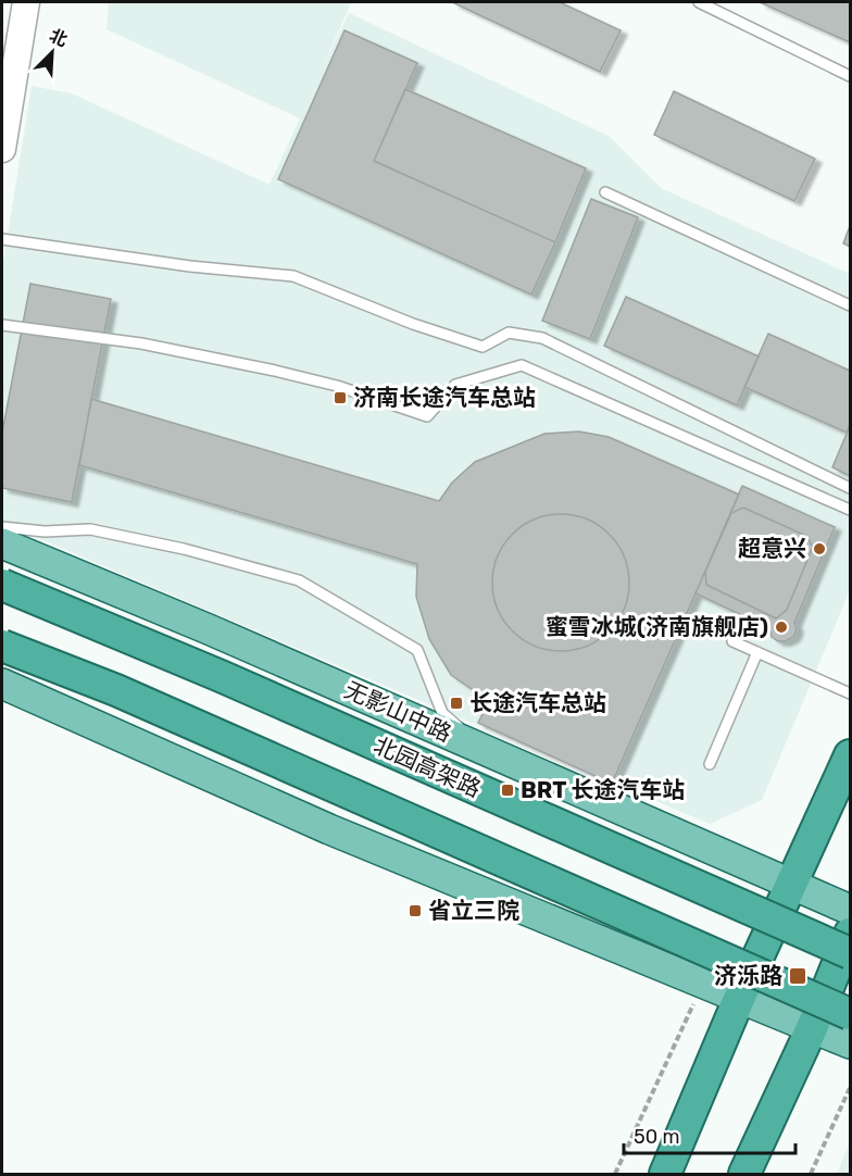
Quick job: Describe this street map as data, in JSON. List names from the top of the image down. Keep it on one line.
{"streets":{"highway":["北园高架路"],"main road":["无影山中路"]},"places":{"transit":["济南长途汽车总站","长途汽车总站","BRT 长途汽车站","省立三院","济泺路"],"other":["超意兴","蜜雪冰城(济南旗舰店)"]},"scale_bar":"50 m","north":"top right"}
